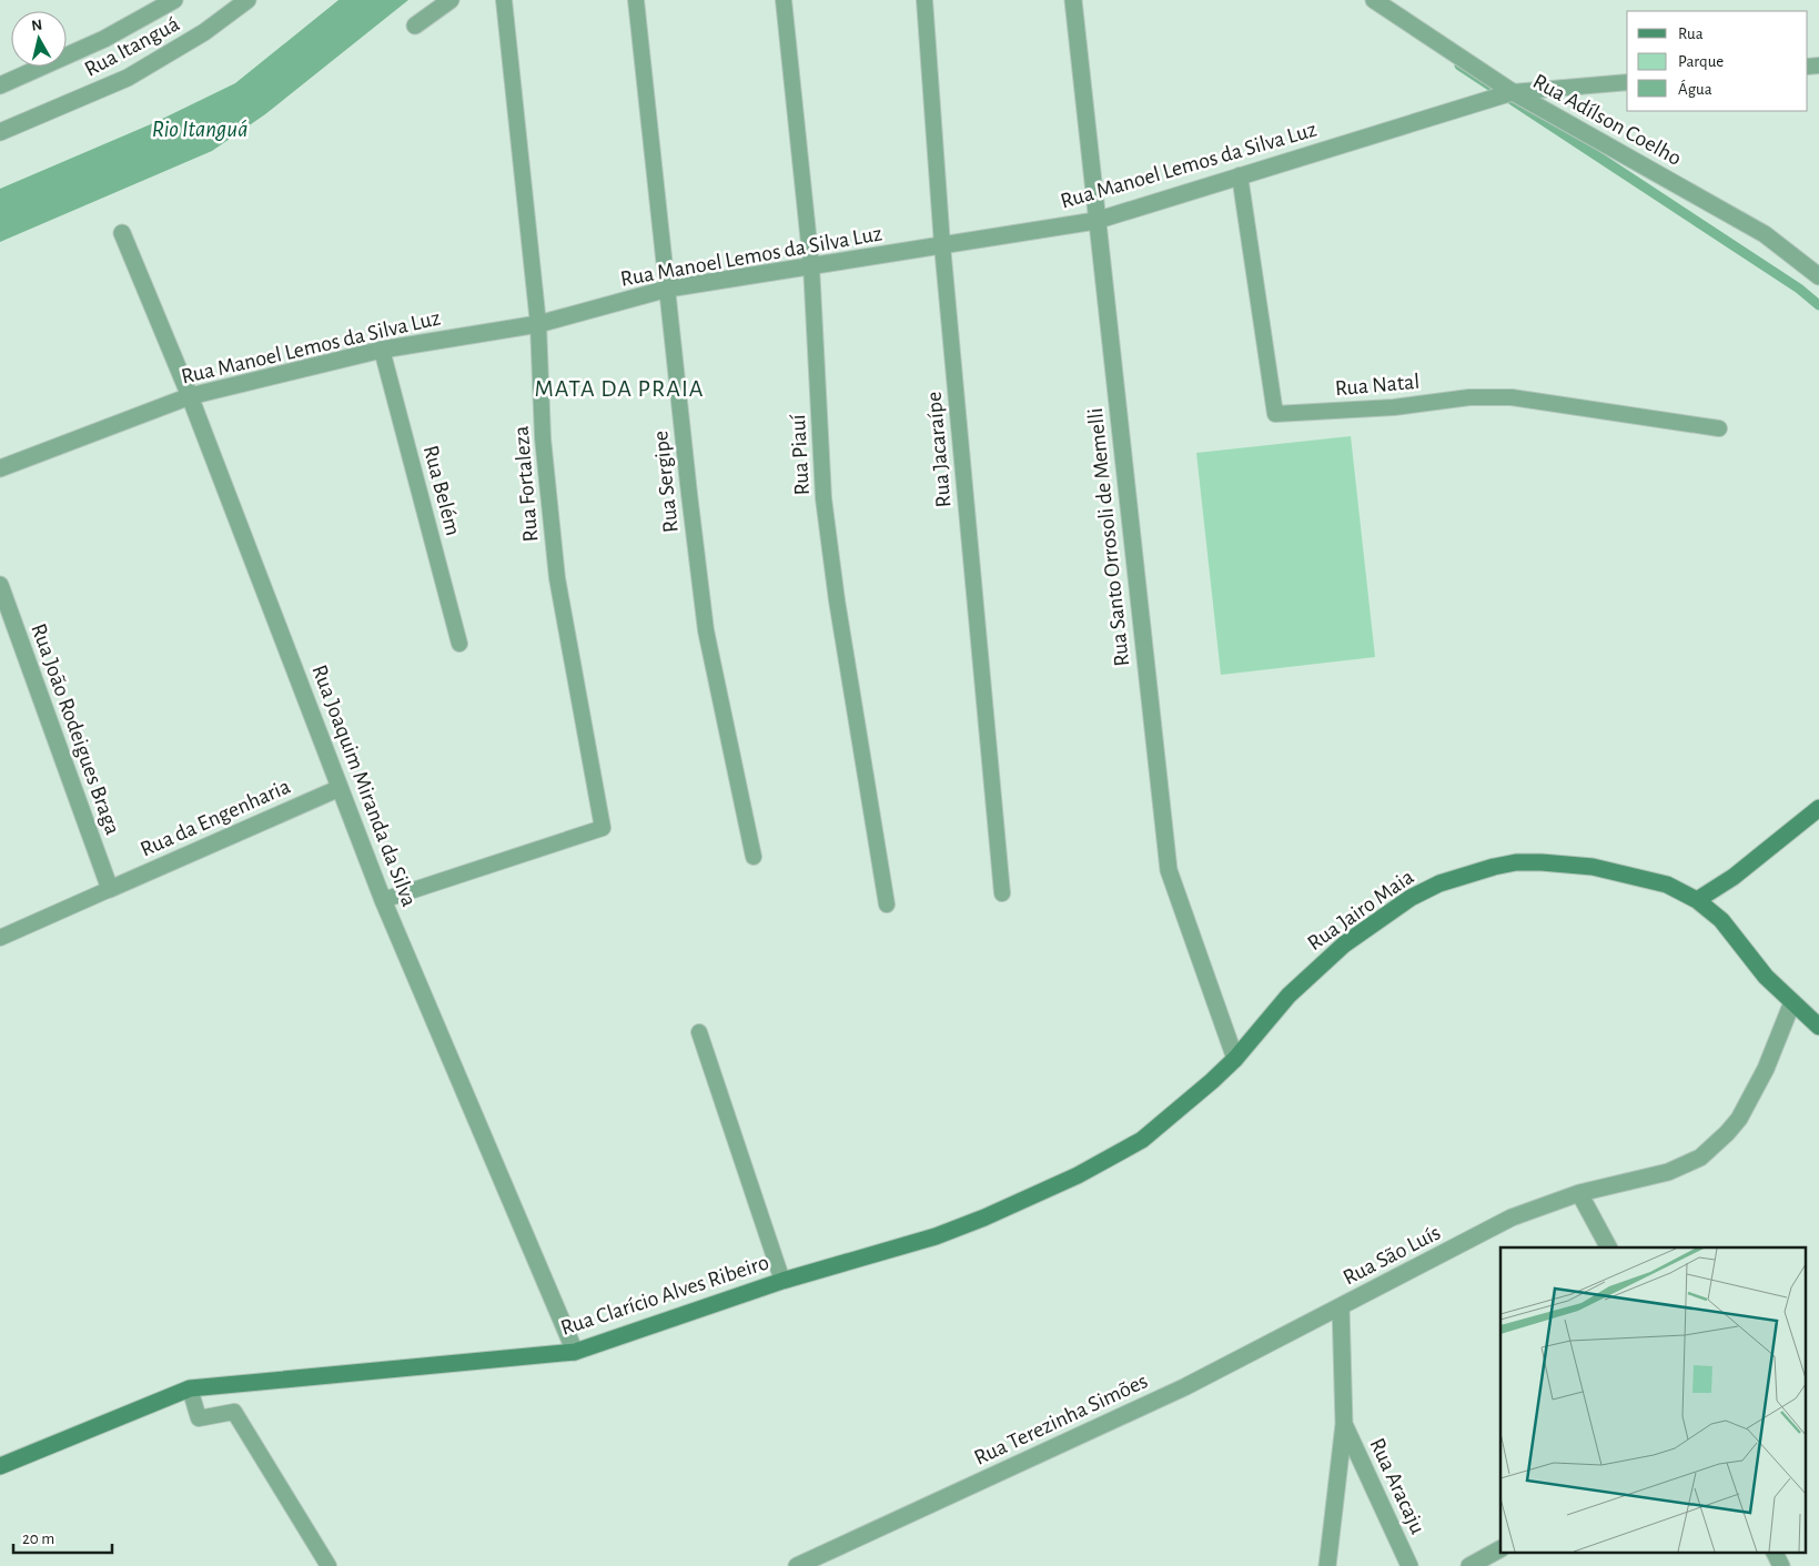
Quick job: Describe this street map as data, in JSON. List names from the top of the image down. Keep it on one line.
{"streets":{"street":["Rua Itanguá","Rua Adílson Coelho","Rua Manoel Lemos da Silva Luz","Rua Santo Orrosoli de Memelli","Rua João Rodeigues Braga","Rua Joaquim Miranda da Silva","Rua da Engenharia","Rua Jairo Maia","Rua São Luís","Rua Clarício Alves Ribeiro","Rua Terezinha Simões","Rua Aracaju"],"lane":["Rua Natal","Rua Jacaraípe","Rua Piauí","Rua Sergipe","Rua Fortaleza","Rua Belém"]},"crossings":[["Rua Adílson Coelho","Rua Manoel Lemos da Silva Luz"],["Rua Manoel Lemos da Silva Luz","Rua Natal"],["Rua Manoel Lemos da Silva Luz","Rua Jacaraípe"],["Rua Manoel Lemos da Silva Luz","Rua Piauí"],["Rua Manoel Lemos da Silva Luz","Rua Sergipe"],["Rua Manoel Lemos da Silva Luz","Rua Fortaleza"],["Rua Manoel Lemos da Silva Luz","Rua Belém"],["Rua Manoel Lemos da Silva Luz","Rua Santo Orrosoli de Memelli"],["Rua Manoel Lemos da Silva Luz","Rua Joaquim Miranda da Silva"],["Rua Fortaleza","Rua Joaquim Miranda da Silva"],["Rua Santo Orrosoli de Memelli","Rua Jairo Maia"],["Rua Santo Orrosoli de Memelli","Rua Clarício Alves Ribeiro"],["Rua João Rodeigues Braga","Rua da Engenharia"],["Rua Joaquim Miranda da Silva","Rua da Engenharia"],["Rua Joaquim Miranda da Silva","Rua Clarício Alves Ribeiro"],["Rua Jairo Maia","Rua São Luís"],["Rua Jairo Maia","Rua Clarício Alves Ribeiro"],["Rua São Luís","Rua Terezinha Simões"],["Rua São Luís","Rua Aracaju"]],"districts":["MATA DA PRAIA"],"water":["Rio Itanguá"],"legend":["Rua","Parque","Água"],"scale_bar":"20 m","north":"top"}
